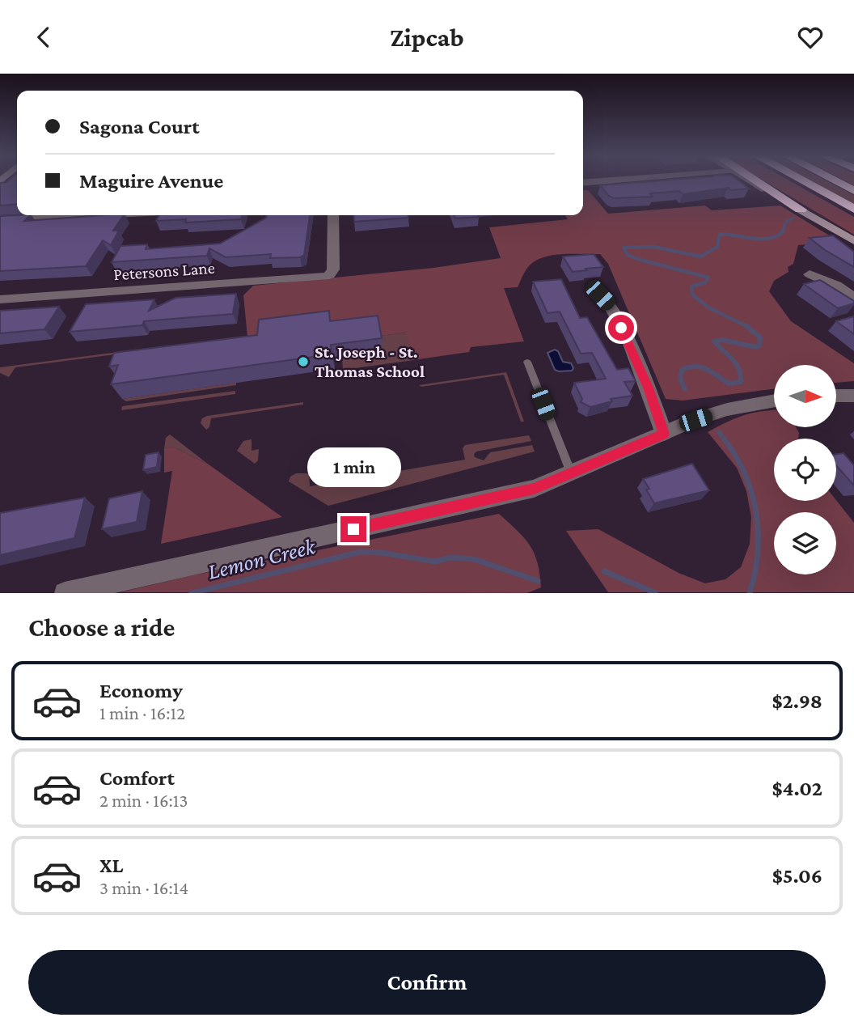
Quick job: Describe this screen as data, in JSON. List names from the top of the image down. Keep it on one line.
{"streets":{"street":["Petersons Lane"]},"water":["Lemon Creek"],"places":["St. Joseph - St. Thomas School"],"north":"right","page":{"header":"Zipcab","banner":["Sagona Court","Maguire Avenue"],"bubble":"1 min","heading":"Choose a ride","list":[{"name":"Economy","note":"1 min · 16:12","value":"$2.98"},{"name":"Comfort","note":"2 min · 16:13","value":"$4.02"},{"name":"XL","note":"3 min · 16:14","value":"$5.06"}],"buttons":"Confirm"}}
